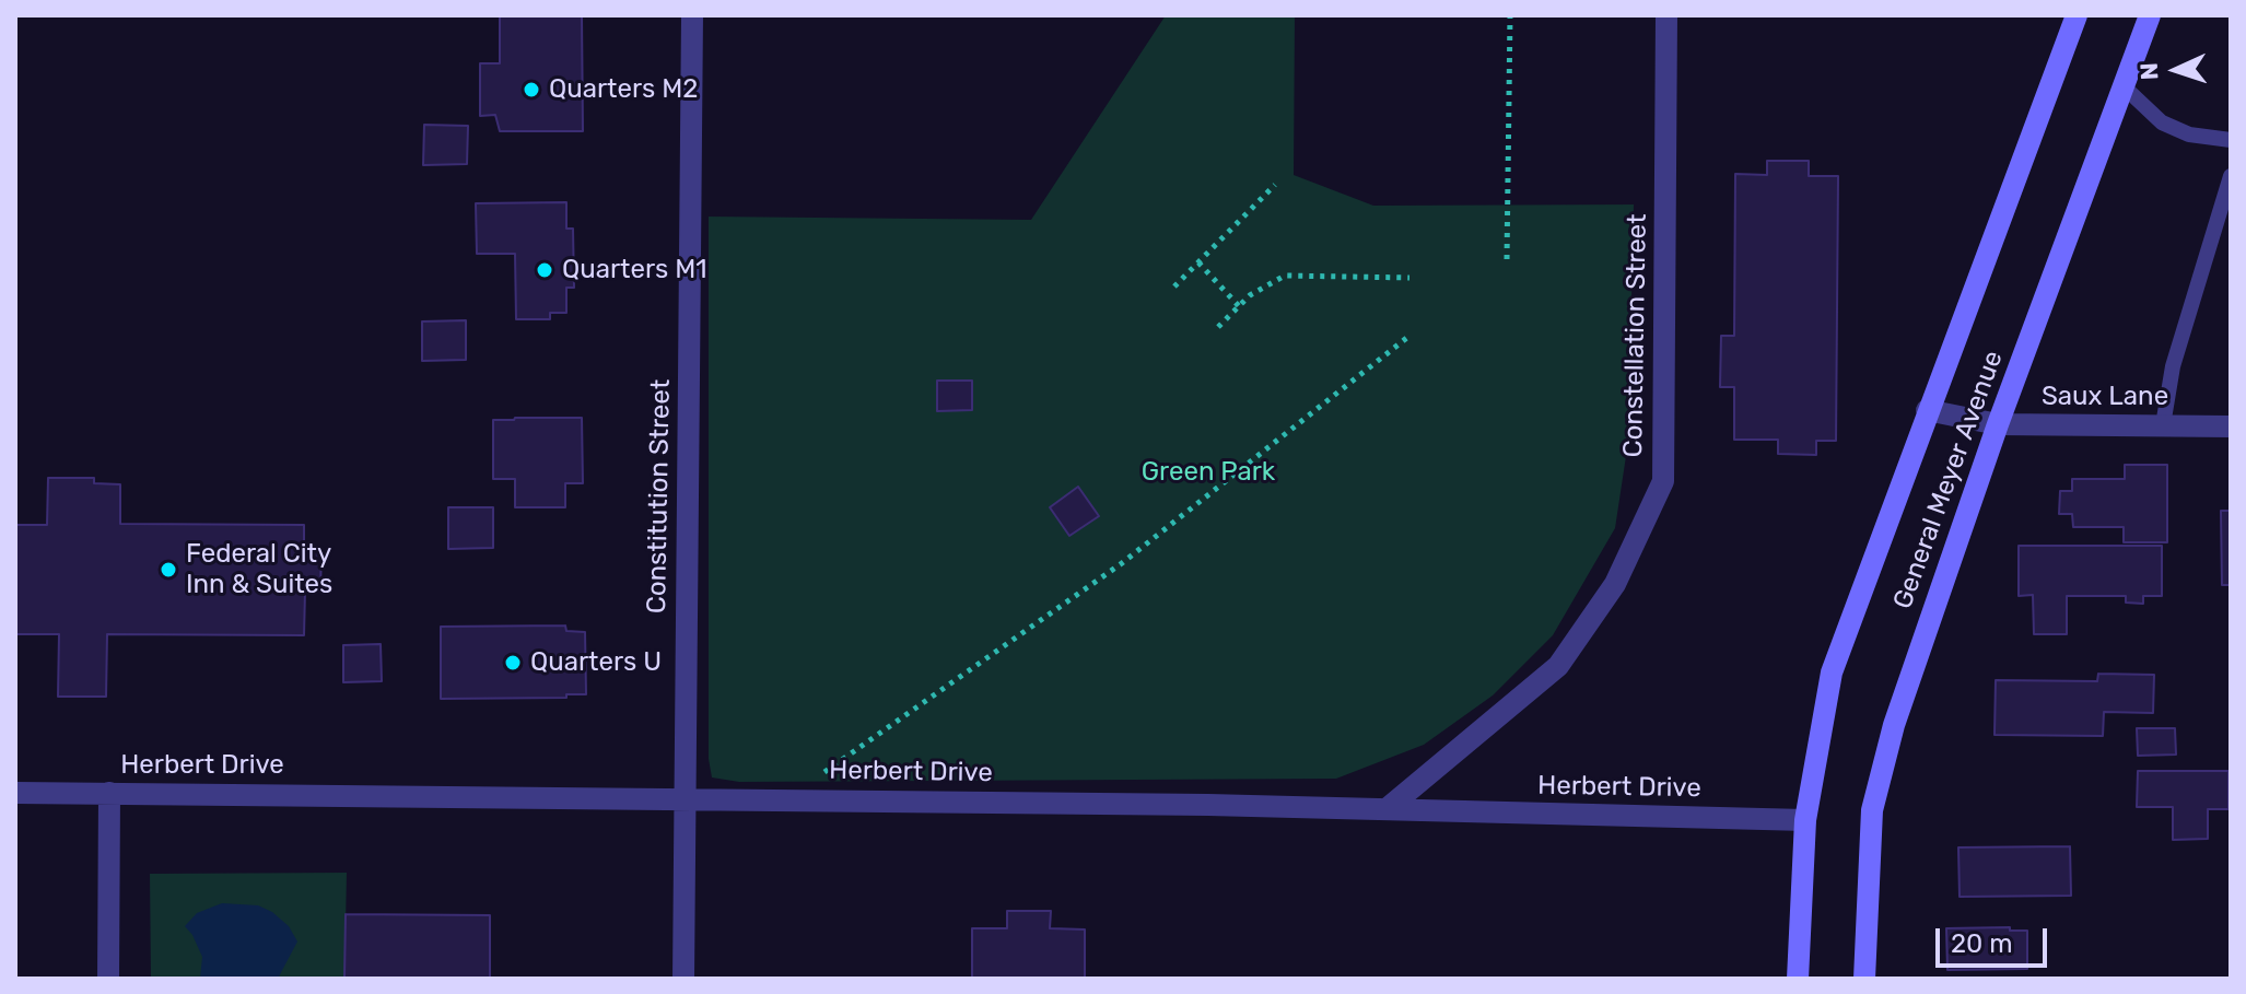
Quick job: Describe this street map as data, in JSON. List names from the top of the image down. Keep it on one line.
{"streets":{"main road":["General Meyer Avenue"],"street":["Constellation Street","Saux Lane","Constitution Street","Herbert Drive"]},"crossings":[["Constellation Street","Herbert Drive"],["Saux Lane","General Meyer Avenue"],["General Meyer Avenue","Herbert Drive"],["Constitution Street","Herbert Drive"]],"parks":["Green Park"],"places":["Quarters M2","Quarters M1","Federal City Inn & Suites","Quarters U"],"scale_bar":"20 m","north":"left"}
